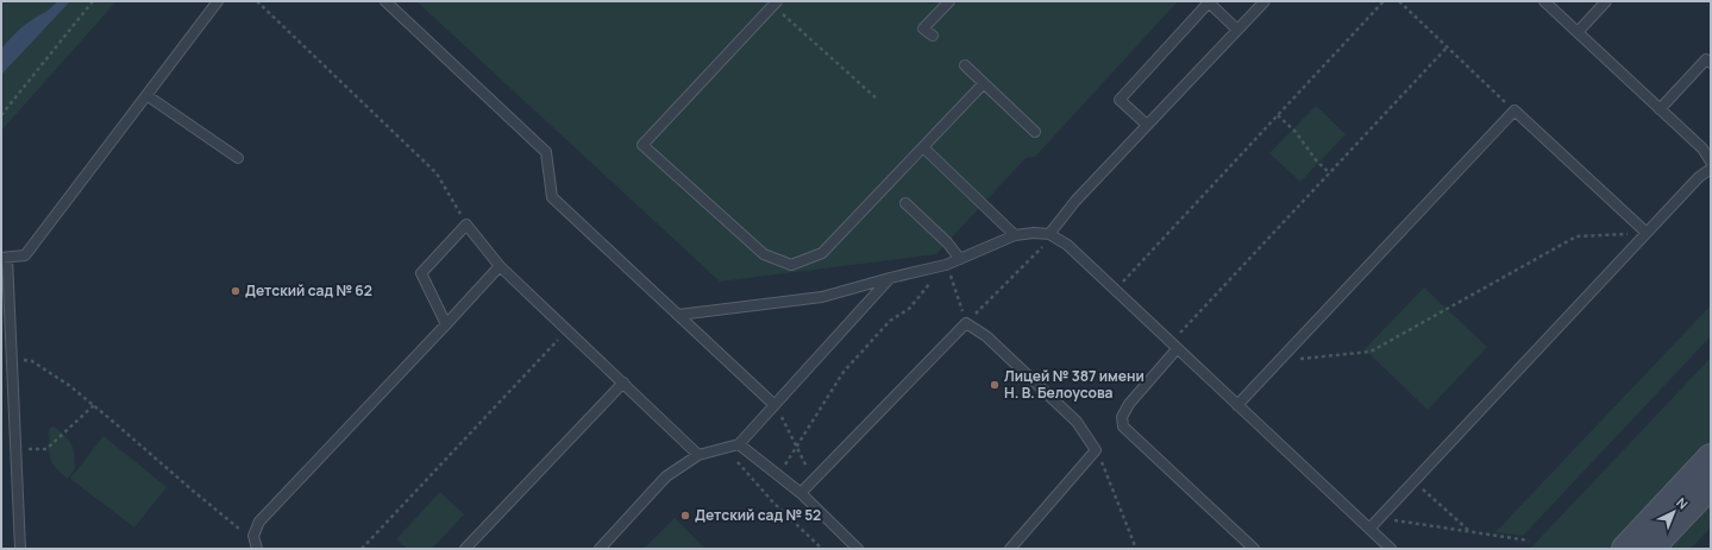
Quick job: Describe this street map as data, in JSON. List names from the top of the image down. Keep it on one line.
{"places":["Детский сад № 62","Лицей № 387 имени Н. В. Белоусова","Детский сад № 52"],"north":"top right"}
